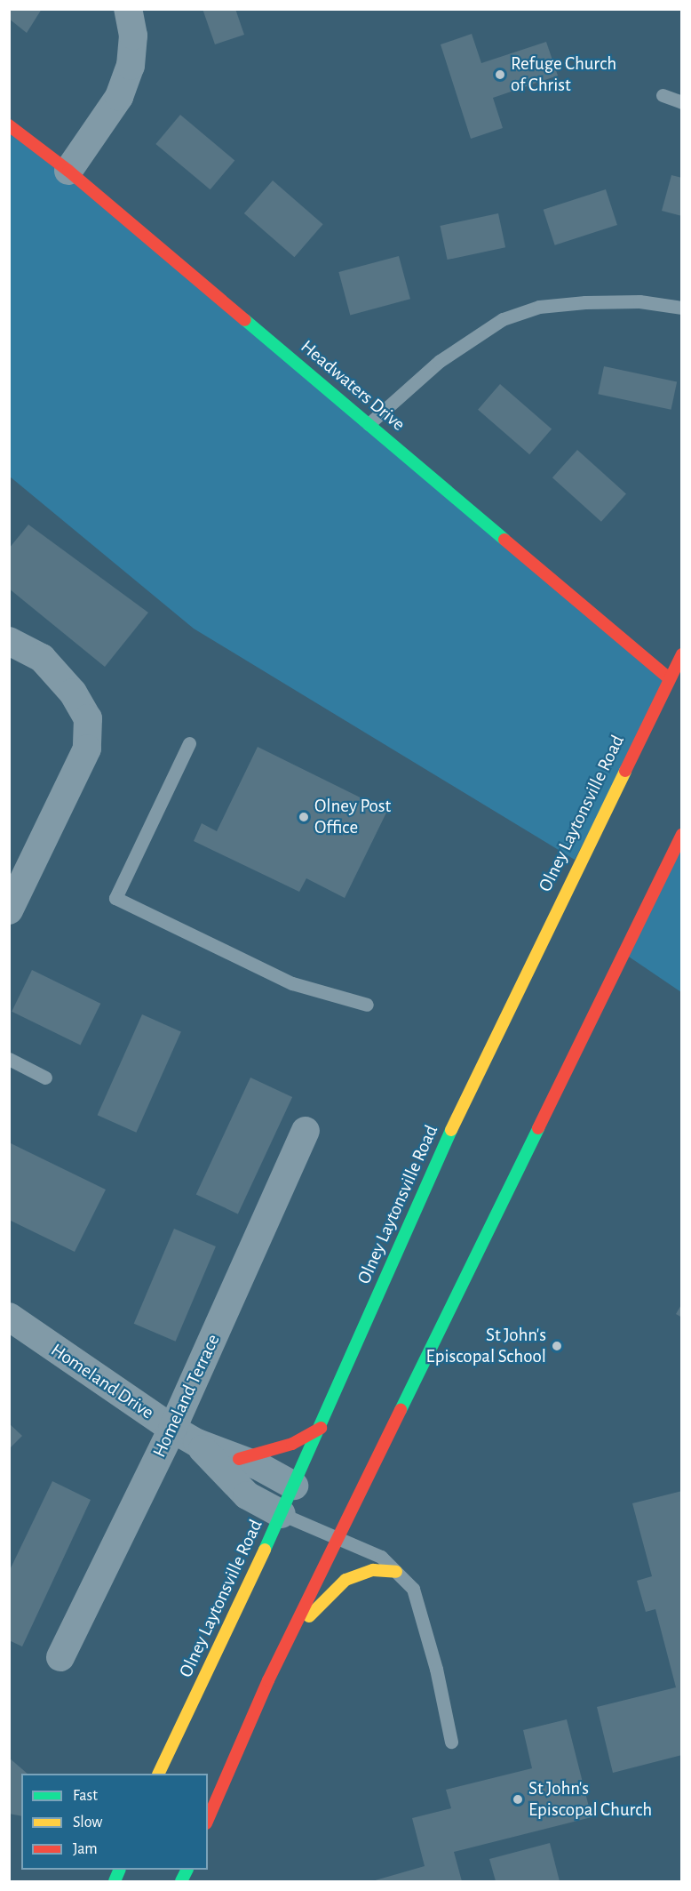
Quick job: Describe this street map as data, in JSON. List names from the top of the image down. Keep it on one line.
{"streets":{"main road":["Headwaters Drive","Olney Laytonsville Road"],"street":["Homeland Drive","Homeland Terrace"]},"crossings":[["Headwaters Drive","Olney Laytonsville Road"],["Olney Laytonsville Road","Homeland Drive"],["Homeland Drive","Homeland Terrace"]],"places":["Refuge Church of Christ","Olney Post Office","St John's Episcopal School","St John's Episcopal Church"],"legend":["Fast","Slow","Jam"]}
